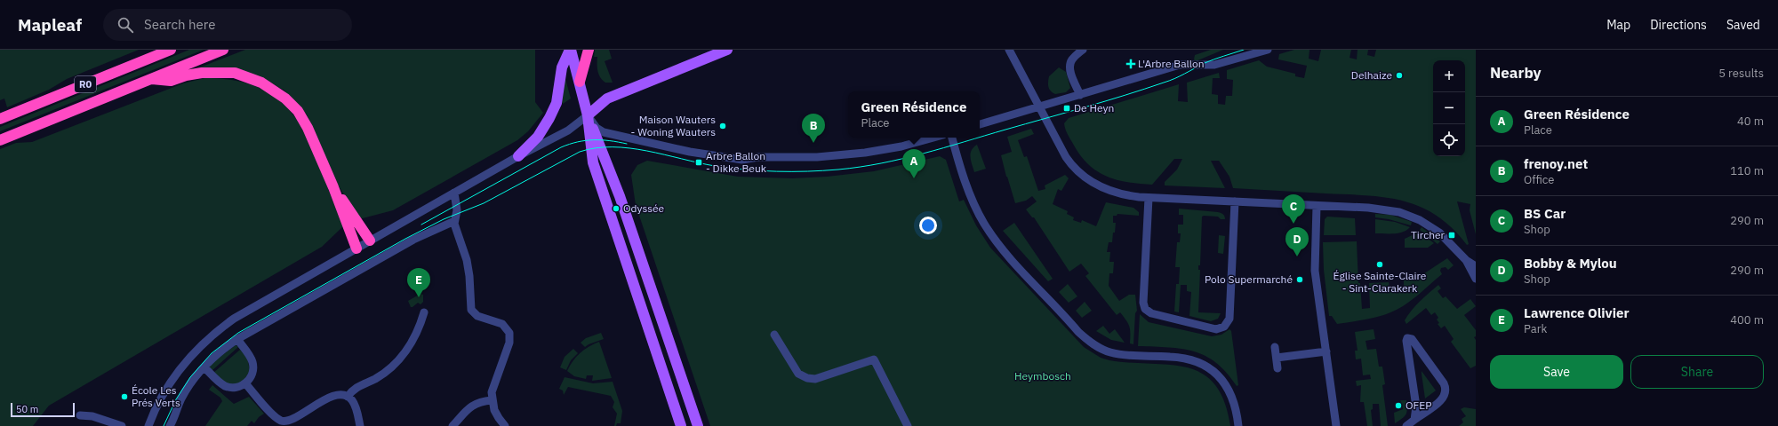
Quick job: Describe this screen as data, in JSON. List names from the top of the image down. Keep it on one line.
{"streets":{"highway":["R0"]},"parks":["Heymbosch"],"places":{"health":["L'Arbre Ballon"],"other":["Delhaize","Maison Wauters - Woning Wauters","Odyssée","Église Sainte-Claire - Sint-Clarakerk","Polo Supermarché","École Les Prés Verts","OFEP"],"transit":["De Heyn","Arbre Ballon - Dikke Beuk","Tircher"]},"scale_bar":"50 m","page":{"header":"Mapleaf","search":"Search here","nav":["Map","Directions","Saved"],"heading":["Nearby","5 results"],"map_buttons":["+","−"],"popup":["Green Résidence","Place"],"list":[{"mark":"A","name":"Green Résidence","note":"Place","value":"40 m"},{"mark":"B","name":"frenoy.net","note":"Office","value":"110 m"},{"mark":"C","name":"BS Car","note":"Shop","value":"290 m"},{"mark":"D","name":"Bobby & Mylou","note":"Shop","value":"290 m"},{"mark":"E","name":"Lawrence Olivier","note":"Park","value":"400 m"}],"pins":["B","A","C","D","E"],"buttons":["Save","Share"],"scale":"50 m"}}
